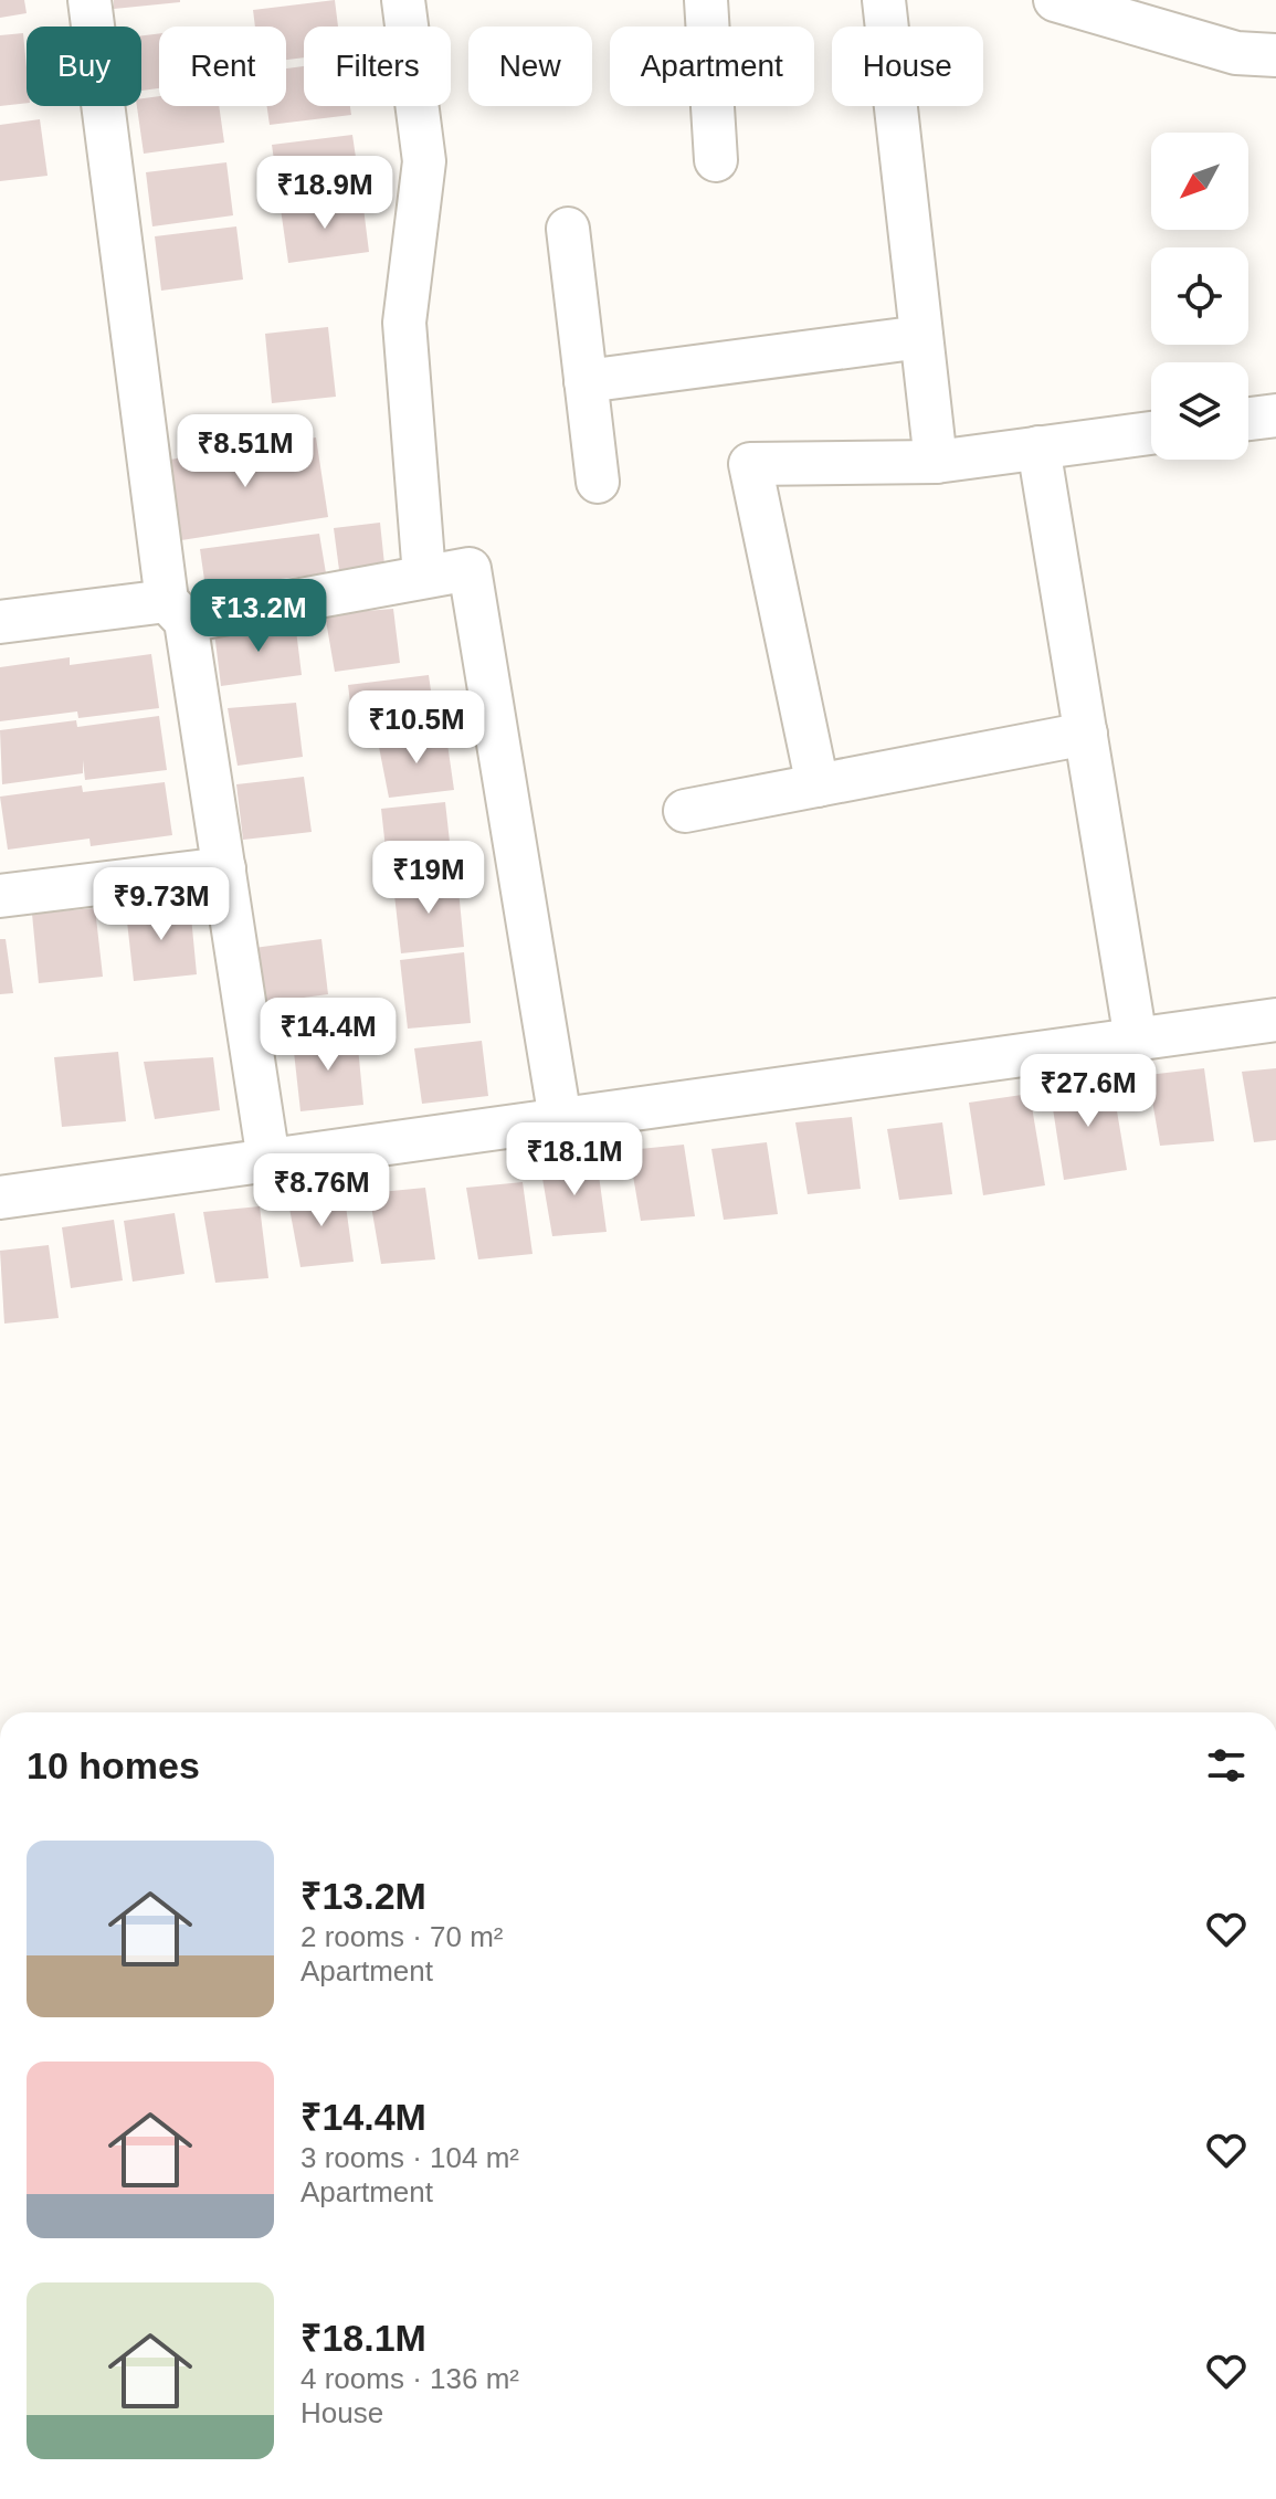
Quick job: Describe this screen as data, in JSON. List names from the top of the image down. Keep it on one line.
{"north":"bottom left","page":{"chip":["Buy","Rent","Filters","New","Apartment","House"],"price":["₹18.9M","₹8.51M","₹13.2M","₹10.5M","₹19M","₹9.73M","₹14.4M","₹27.6M","₹18.1M","₹8.76M"],"heading":"10 homes","list":[{"name":"₹13.2M","note":"2 rooms · 70 m² · Apartment"},{"name":"₹14.4M","note":"3 rooms · 104 m² · Apartment"},{"name":"₹18.1M","note":"4 rooms · 136 m² · House"}]}}
